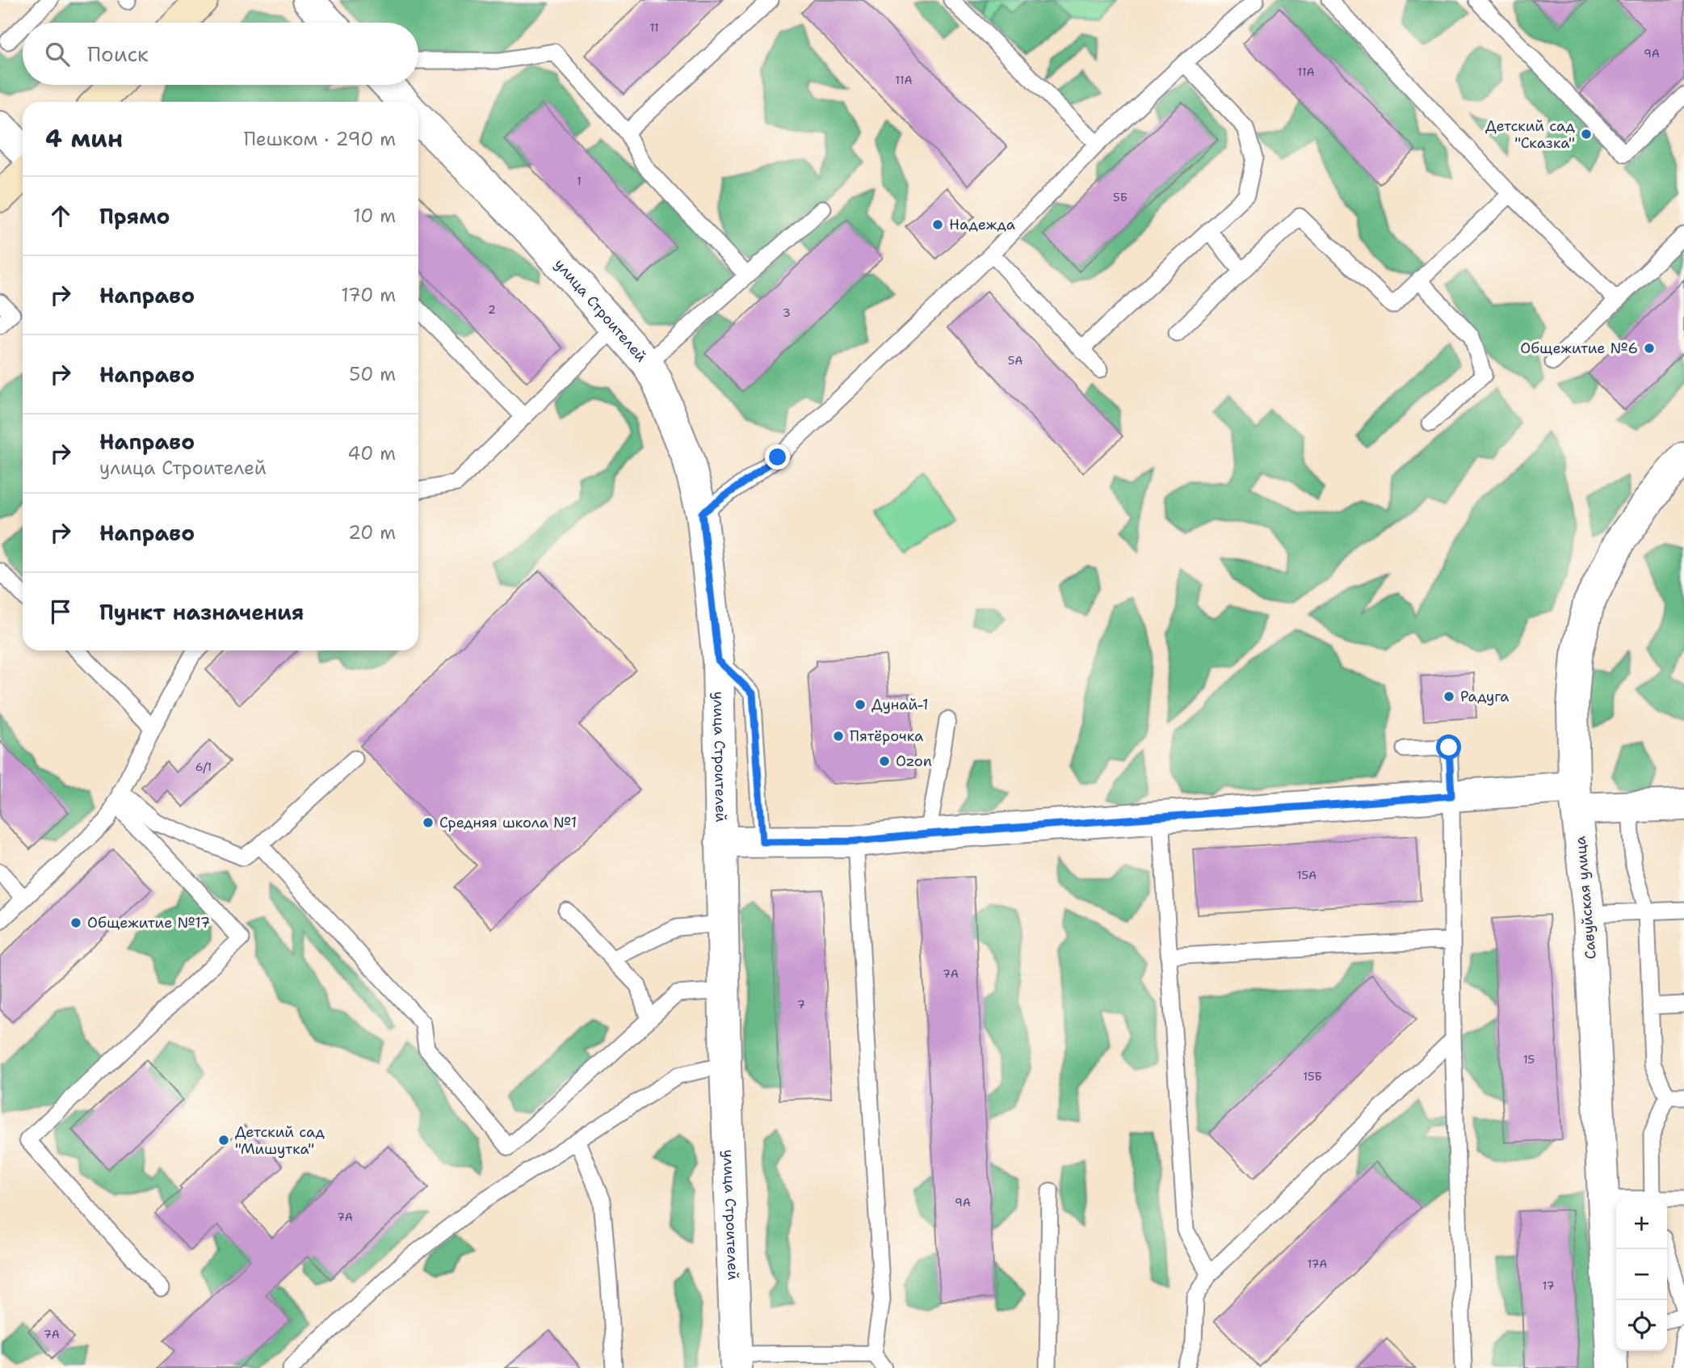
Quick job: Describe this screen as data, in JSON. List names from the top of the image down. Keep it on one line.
{"streets":{"street":["улица Строителей","Савуйская улица"]},"places":["Детский сад \"Сказка\"","Надежда","Общежитие №6","Радуга","Дунай-1","Пятёрочка","Ozon","Средняя школа №1","Общежитие №17","Детский сад \"Мишутка\""],"house_numbers":["11","9А","11А","11А","1","5Б","2","3","5А","6/1","15А","7А","7","15","15Б","9А","7А","17А","17","7А"],"page":{"search":"Поиск","heading":["4 мин","Пешком · 290 m"],"list":[["Прямо","10 m"],["Направо","170 m"],["Направо","50 m"],["Направо","улица Строителей","40 m"],["Направо","20 m"],"Пункт назначения"],"map_buttons":["+","−"]}}
